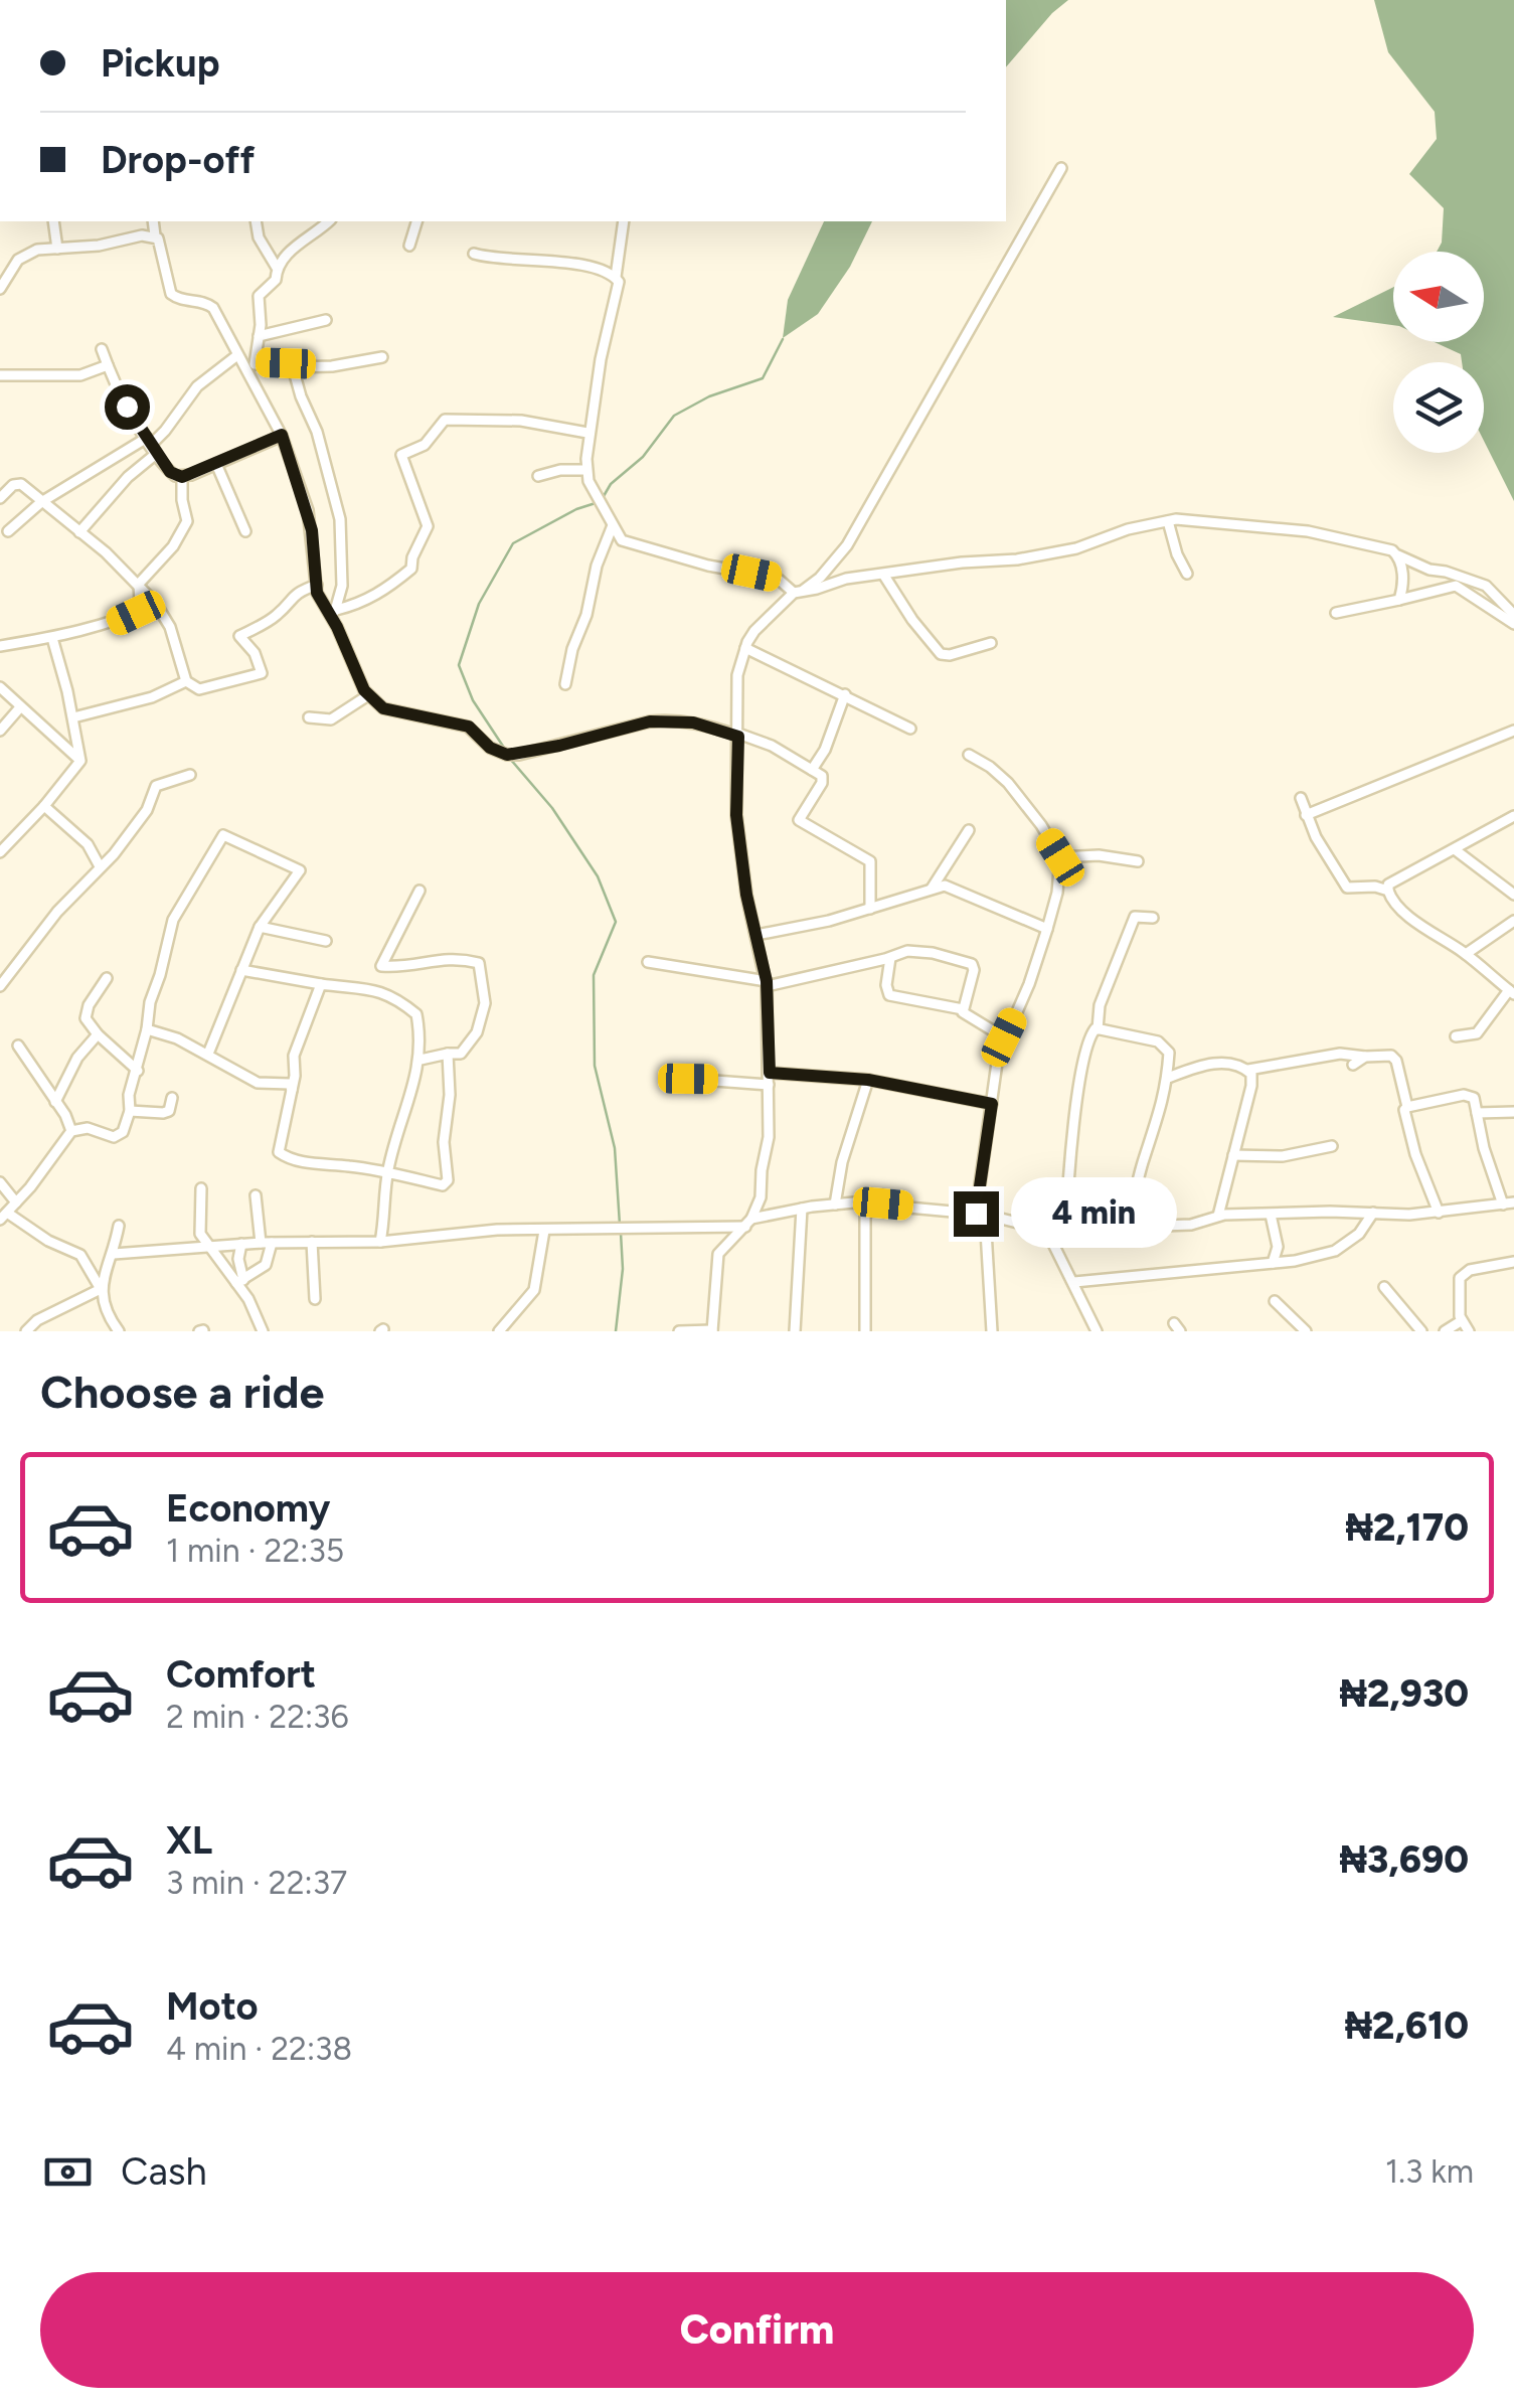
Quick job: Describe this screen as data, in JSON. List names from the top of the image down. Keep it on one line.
{"north":"left","page":{"banner":["Pickup","Drop-off"],"bubble":"4 min","heading":"Choose a ride","list":[{"name":"Economy","note":"1 min · 22:35","value":"₦2,170"},{"name":"Comfort","note":"2 min · 22:36","value":"₦2,930"},{"name":"XL","note":"3 min · 22:37","value":"₦3,690"},{"name":"Moto","note":"4 min · 22:38","value":"₦2,610"}],"pay":["Cash","1.3 km"],"buttons":"Confirm"}}
